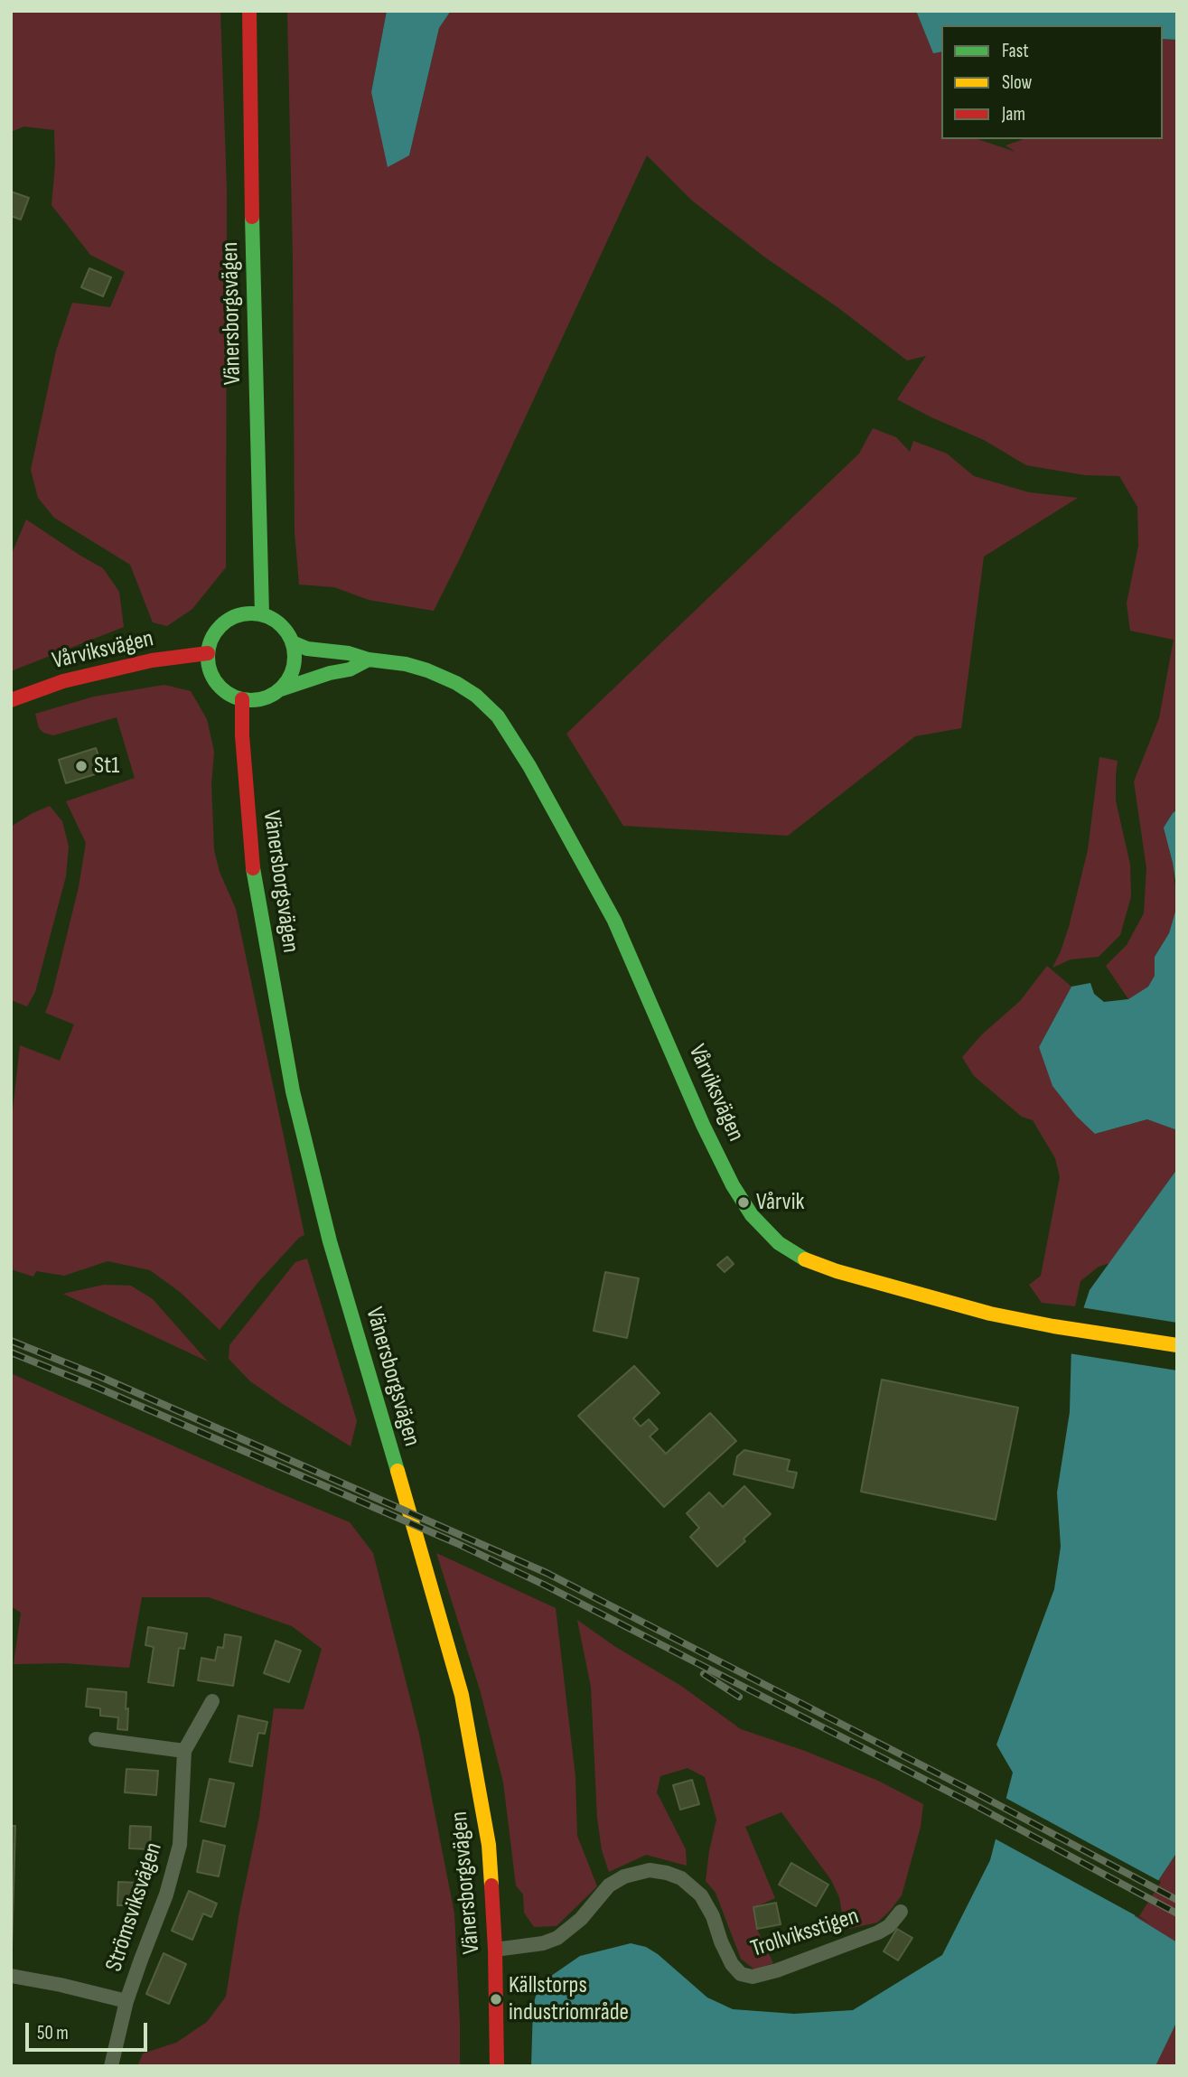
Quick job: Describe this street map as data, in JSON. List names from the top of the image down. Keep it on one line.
{"streets":{"main road":["Vänersborgsvägen","Vårviksvägen"],"street":["Strömsviksvägen","Trollviksstigen"]},"crossings":[["Vänersborgsvägen","Vårviksvägen"],["Vänersborgsvägen","Trollviksstigen"]],"places":["St1","Vårvik","Källstorps industriområde"],"legend":["Fast","Slow","Jam"],"scale_bar":"50 m"}
